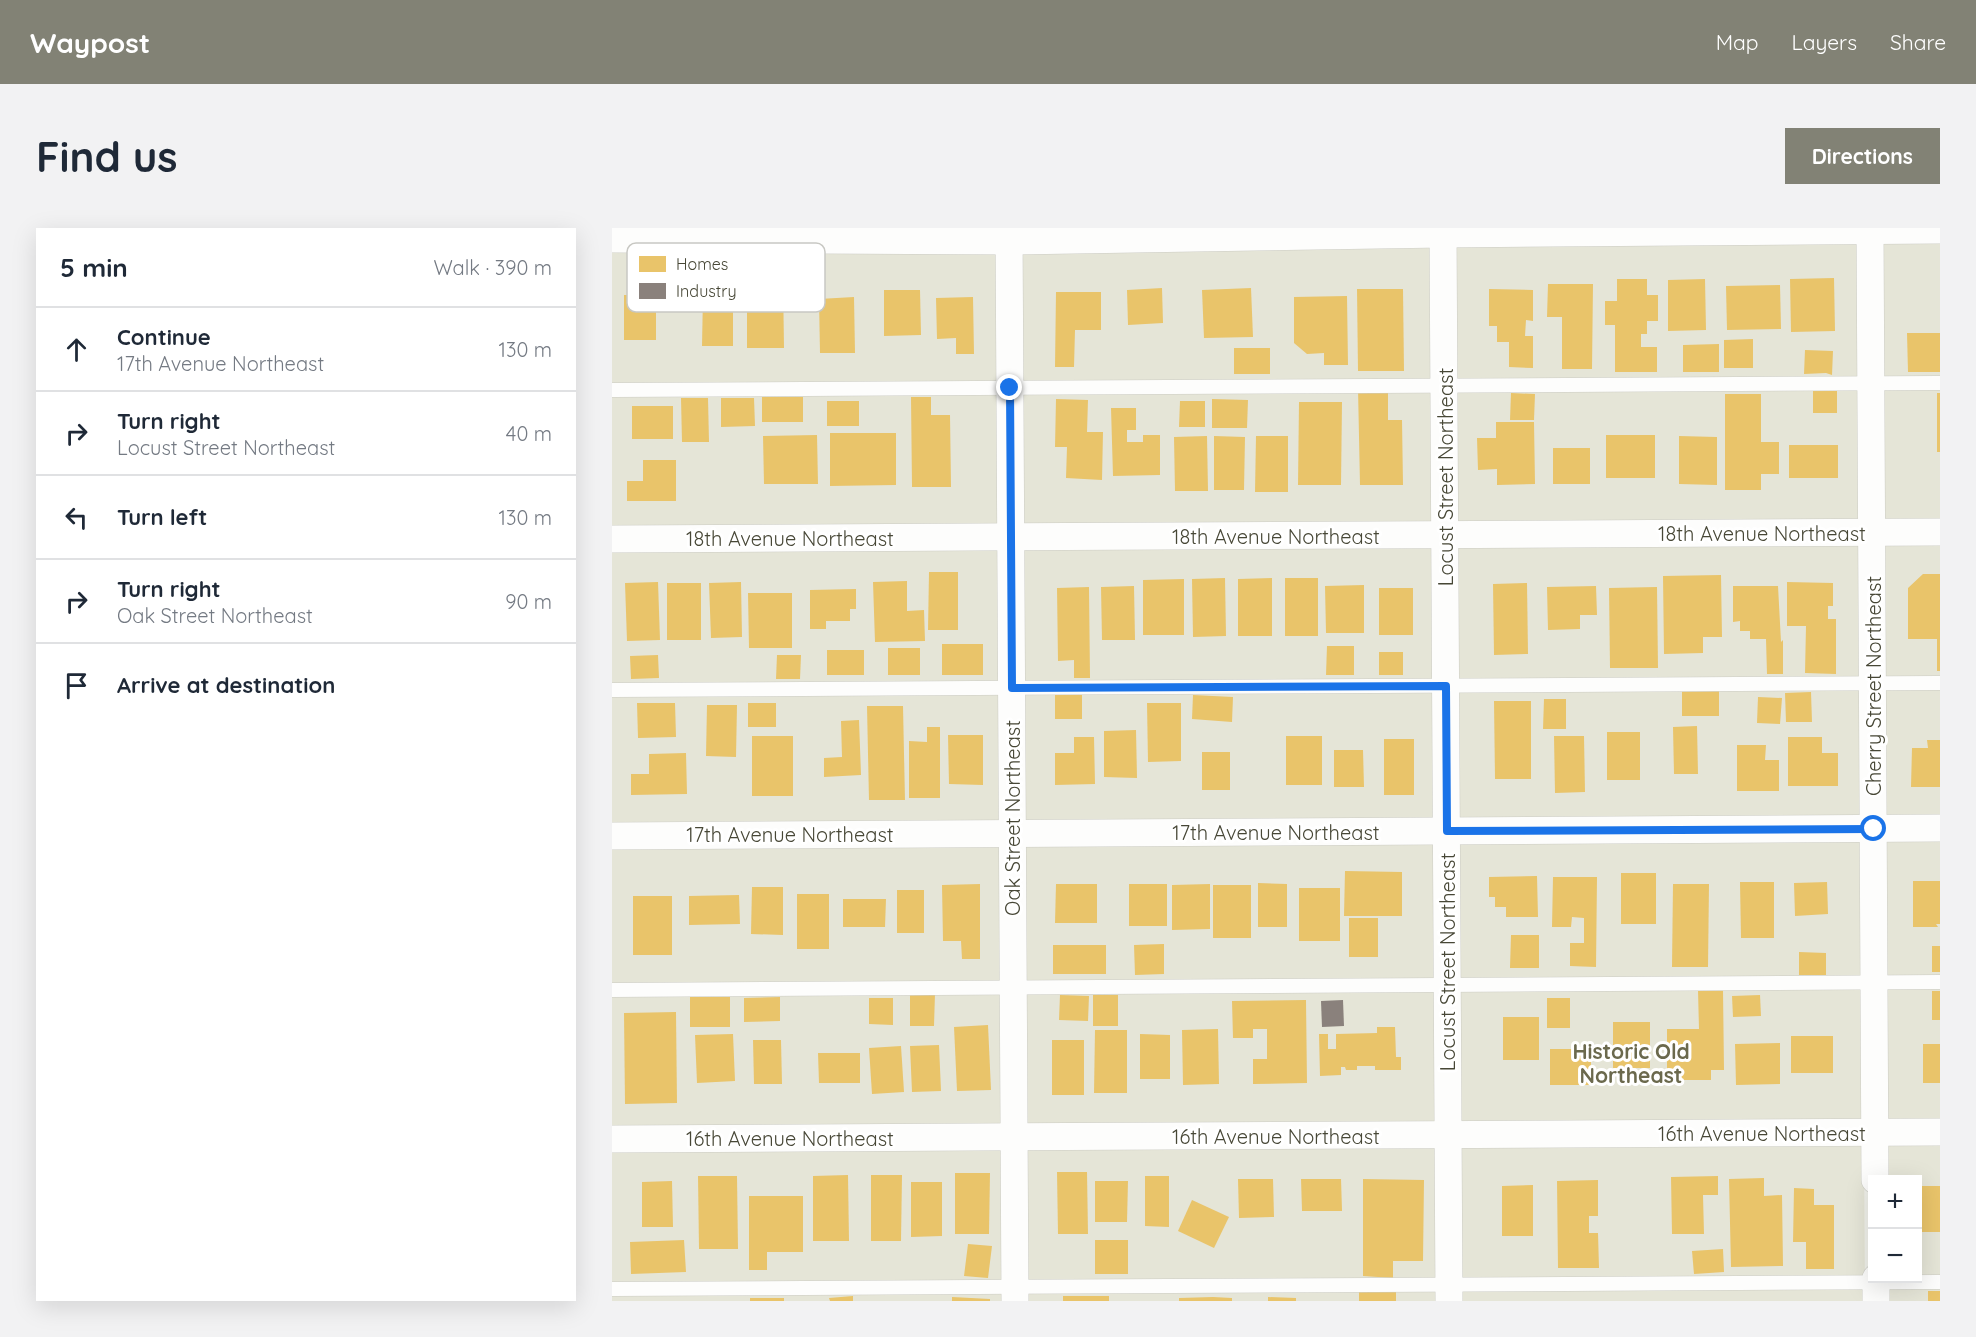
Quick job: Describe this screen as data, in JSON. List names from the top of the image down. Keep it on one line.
{"streets":{"street":["Locust Street Northeast","18th Avenue Northeast","Cherry Street Northeast","Oak Street Northeast","17th Avenue Northeast","16th Avenue Northeast"]},"crossings":[["Locust Street Northeast","18th Avenue Northeast"],["Locust Street Northeast","17th Avenue Northeast"],["Locust Street Northeast","16th Avenue Northeast"],["18th Avenue Northeast","Cherry Street Northeast"],["18th Avenue Northeast","Oak Street Northeast"],["Cherry Street Northeast","17th Avenue Northeast"],["Cherry Street Northeast","16th Avenue Northeast"],["Oak Street Northeast","17th Avenue Northeast"],["Oak Street Northeast","16th Avenue Northeast"]],"districts":["Historic Old Northeast"],"legend":["Homes","Industry"],"page":{"header":"Waypost","nav":["Map","Layers","Share"],"buttons":"Directions","title":"Find us","heading":["5 min","Walk · 390 m"],"list":[["Continue","17th Avenue Northeast","130 m"],["Turn right","Locust Street Northeast","40 m"],["Turn left","130 m"],["Turn right","Oak Street Northeast","90 m"],"Arrive at destination"],"map_buttons":["+","−"]}}
